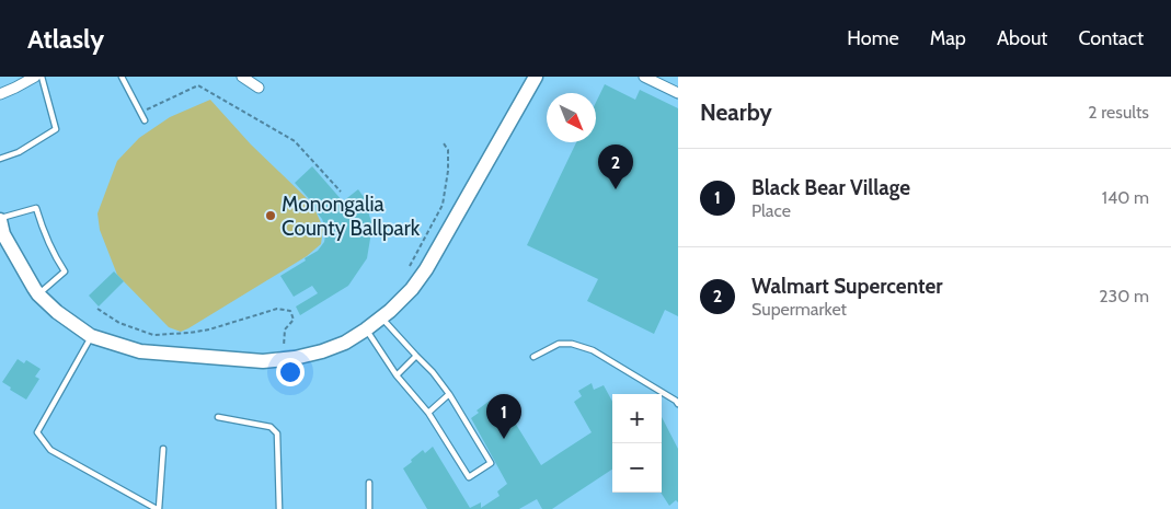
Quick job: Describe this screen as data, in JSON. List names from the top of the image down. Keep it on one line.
{"places":["Monongalia County Ballpark"],"north":"bottom right","page":{"header":"Atlasly","nav":["Home","Map","About","Contact"],"heading":["Nearby","2 results"],"pins":["2","1"],"list":[{"mark":"1","name":"Black Bear Village","note":"Place","value":"140 m"},{"mark":"2","name":"Walmart Supercenter","note":"Supermarket","value":"230 m"}],"map_buttons":["+","−"]}}
